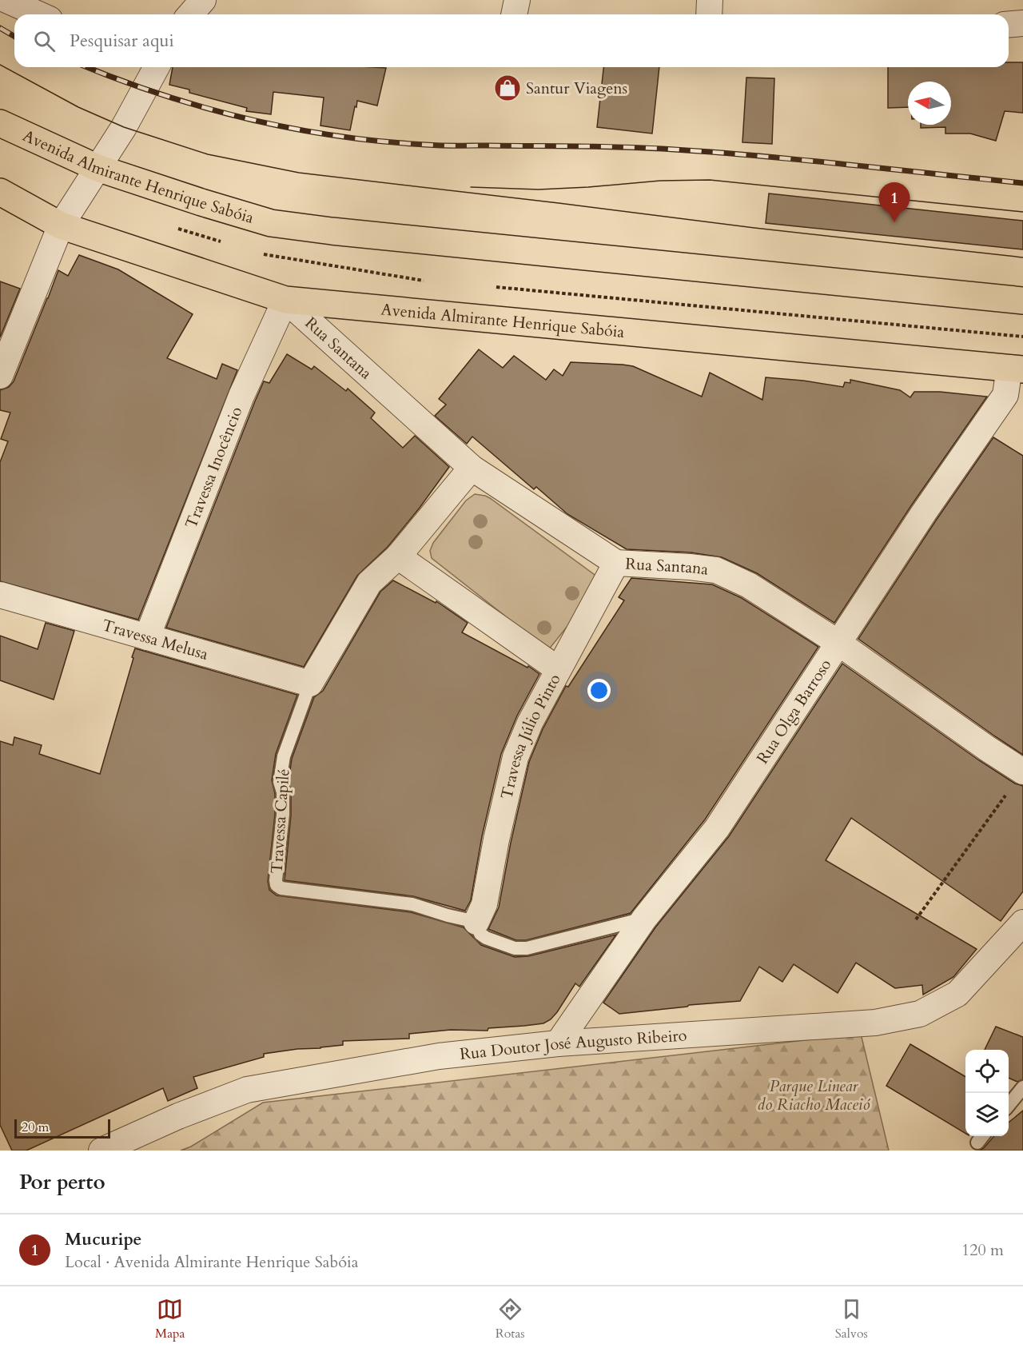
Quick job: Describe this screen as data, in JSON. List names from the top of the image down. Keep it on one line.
{"streets":{"highway":["Avenida Almirante Henrique Sabóia"],"street":["Rua Santana","Travessa Inocêncio","Travessa Melusa","Rua Olga Barroso","Travessa Júlio Pinto","Travessa Capilé","Rua Doutor José Augusto Ribeiro"]},"crossings":[["Avenida Almirante Henrique Sabóia","Rua Santana"],["Avenida Almirante Henrique Sabóia","Travessa Inocêncio"],["Avenida Almirante Henrique Sabóia","Rua Olga Barroso"],["Rua Santana","Travessa Inocêncio"],["Rua Santana","Rua Olga Barroso"],["Rua Santana","Travessa Júlio Pinto"],["Rua Santana","Travessa Capilé"],["Travessa Inocêncio","Travessa Melusa"],["Travessa Melusa","Travessa Capilé"],["Rua Olga Barroso","Rua Doutor José Augusto Ribeiro"],["Travessa Júlio Pinto","Travessa Capilé"]],"parks":["Parque Linear do Riacho Maceió"],"places":{"shop":["Santur Viagens"]},"scale_bar":"20 m","north":"left","page":{"search":"Pesquisar aqui","pins":"1","scale":"20 m","heading":"Por perto","list":[{"mark":"1","name":"Mucuripe","note":"Local · Avenida Almirante Henrique Sabóia","value":"120 m"}],"nav":["Mapa","Rotas","Salvos"]}}
